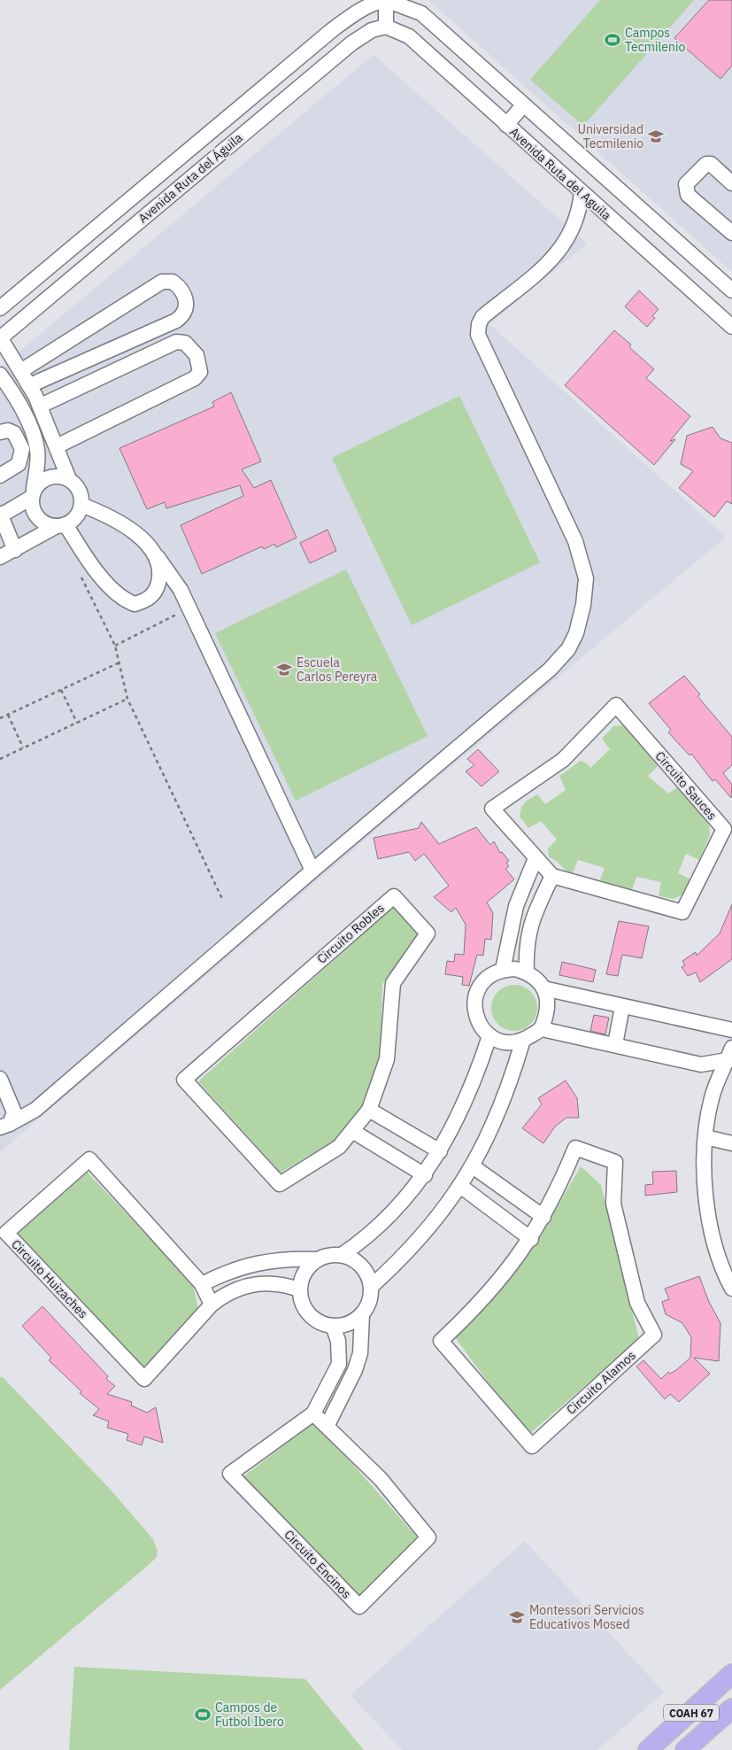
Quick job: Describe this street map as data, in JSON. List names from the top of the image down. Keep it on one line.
{"streets":{"main road":["COAH 67"],"street":["Avenida Ruta del Aguila","Avenida Ruta del Águila","Circuito Sauces","Circuito Robles","Circuito Huizaches","Circuito Alamos","Circuito Encinos"]},"crossings":[["Avenida Ruta del Aguila","Avenida Ruta del Águila"],["Circuito Huizaches","Circuito Encinos"]],"places":{"sports":["Campos Tecmilenio","Campos de Futbol Ibero"],"school or university":["Universidad Tecmilenio","Escuela Carlos Pereyra","Montessori Servicios Educativos Mosed"]}}
